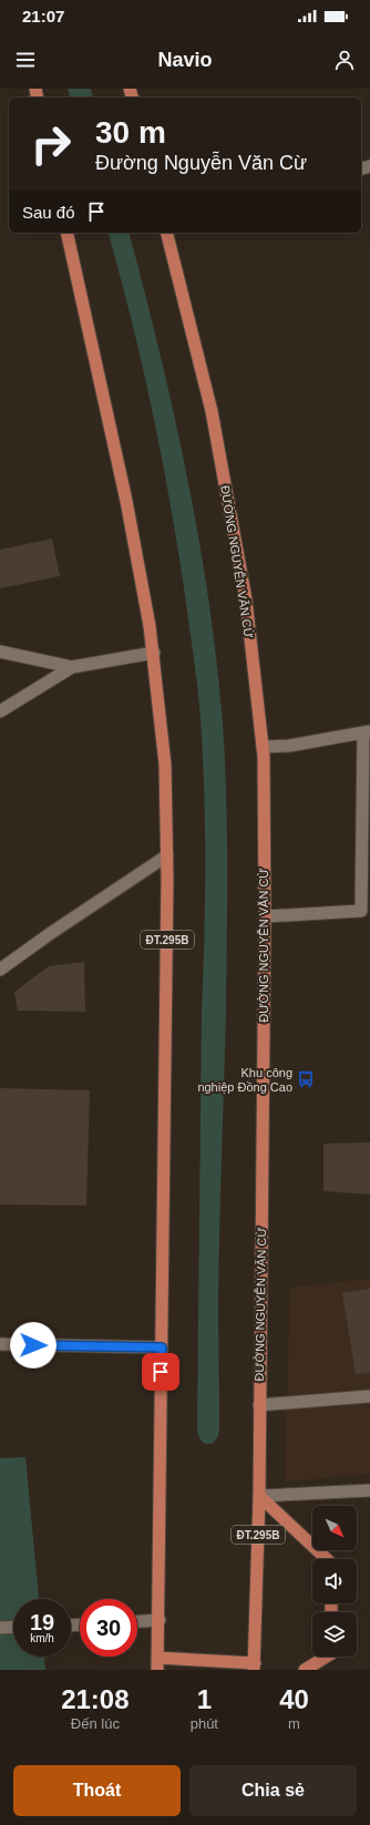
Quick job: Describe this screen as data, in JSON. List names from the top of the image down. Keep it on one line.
{"streets":{"main road":["ĐƯỜNG NGUYỄN VĂN CỪ","ĐT.295B"]},"places":{"bus stop":["Khu công nghiệp Đồng Cao"]},"north":"bottom right","page":{"status":"21:07","header":"Navio","turn":["30 m","Đường Nguyễn Văn Cừ"],"then":"Sau đó","speed":"19 km/h","limit":"30","eta":["21:08","Đến lúc","1","phút","40","m"],"buttons":["Thoát","Chia sẻ"]}}
